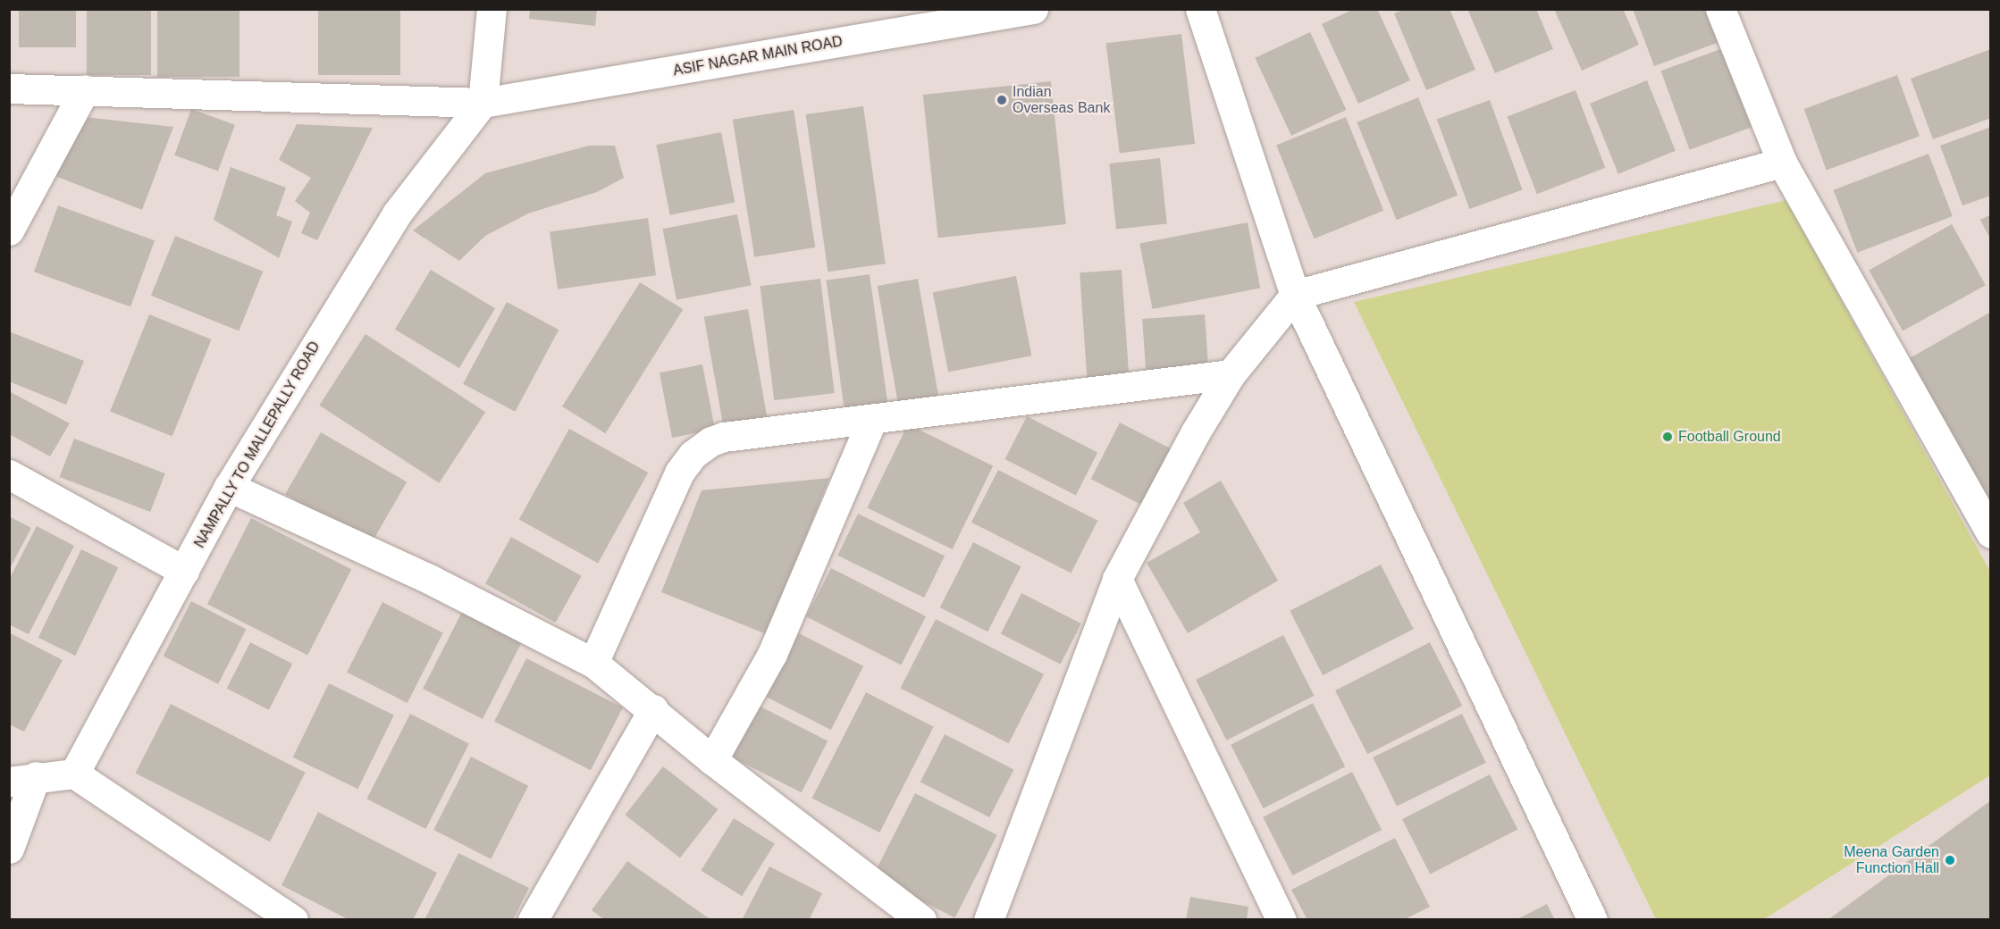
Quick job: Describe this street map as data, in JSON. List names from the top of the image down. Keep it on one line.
{"streets":{"street":["ASIF NAGAR MAIN ROAD","NAMPALLY TO MALLEPALLY ROAD"]},"crossings":[["ASIF NAGAR MAIN ROAD","NAMPALLY TO MALLEPALLY ROAD"]],"places":["Indian Overseas Bank","Football Ground","Meena Garden Function Hall"]}
